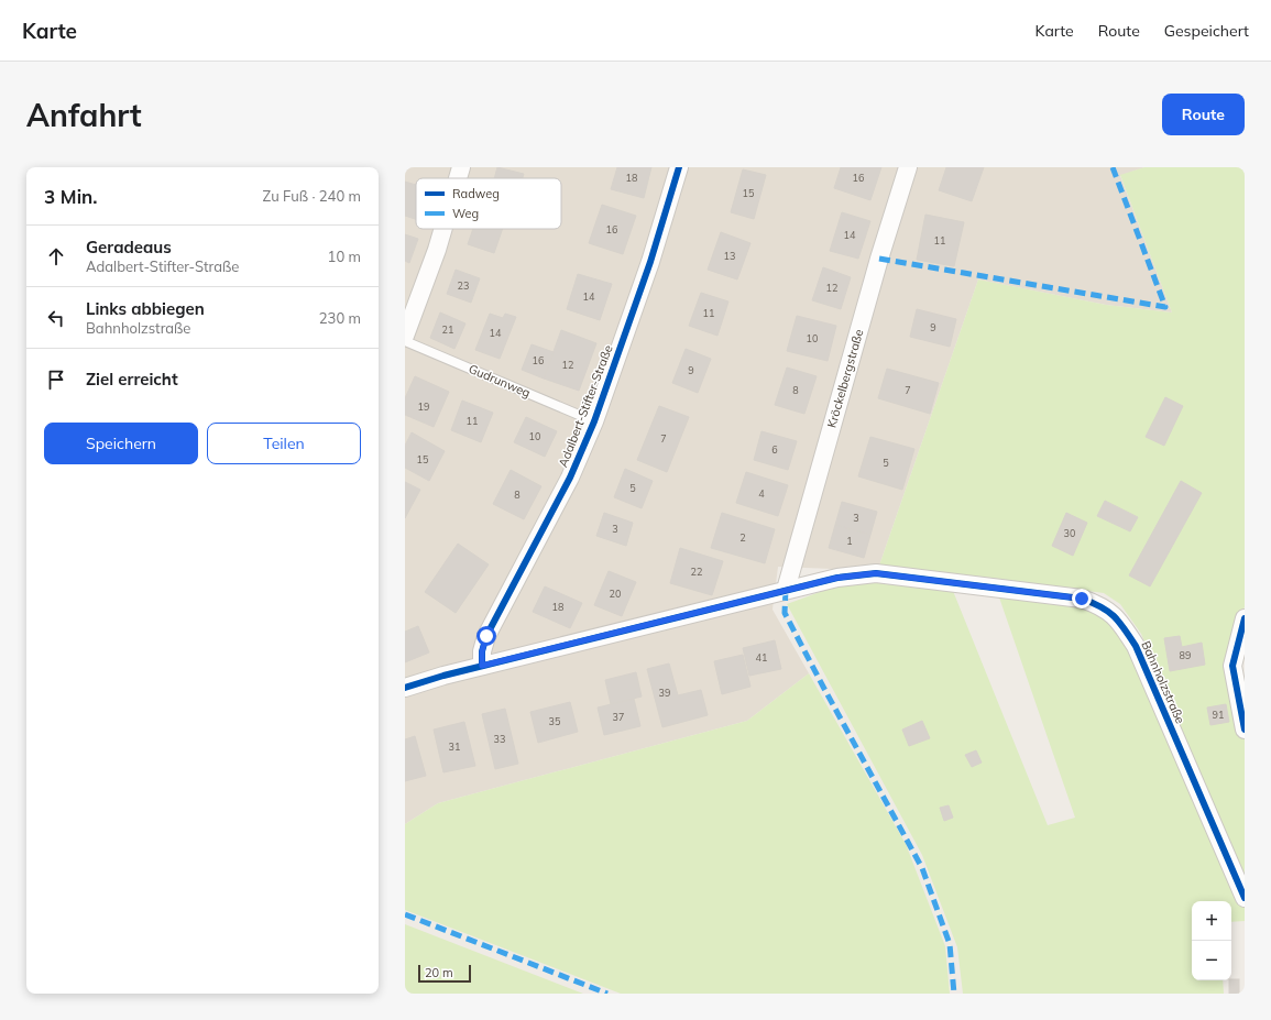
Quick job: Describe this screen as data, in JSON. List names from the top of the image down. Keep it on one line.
{"streets":{"street":["Kröckelbergstraße","Adalbert-Stifter-Straße","Bahnholzstraße"],"lane":["Gudrunweg"]},"crossings":[["Kröckelbergstraße","Bahnholzstraße"],["Gudrunweg","Adalbert-Stifter-Straße"],["Adalbert-Stifter-Straße","Bahnholzstraße"]],"house_numbers":["18","16","15","16","14","11","13","23","12","14","11","9","21","14","10","16","12","9","8","7","19","11","10","7","6","15","5","5","4","8","3","3","30","2","1","22","20","18","89","41","39","91","37","35","33","31"],"legend":["Radweg","Weg"],"scale_bar":"20 m","page":{"header":"Karte","nav":["Karte","Route","Gespeichert"],"buttons":["Route",["Speichern","Teilen"]],"title":"Anfahrt","heading":["3 Min.","Zu Fuß · 240 m"],"list":[["Geradeaus","Adalbert-Stifter-Straße","10 m"],["Links abbiegen","Bahnholzstraße","230 m"],"Ziel erreicht"],"map_buttons":["+","−"],"scale":"20 m"}}
